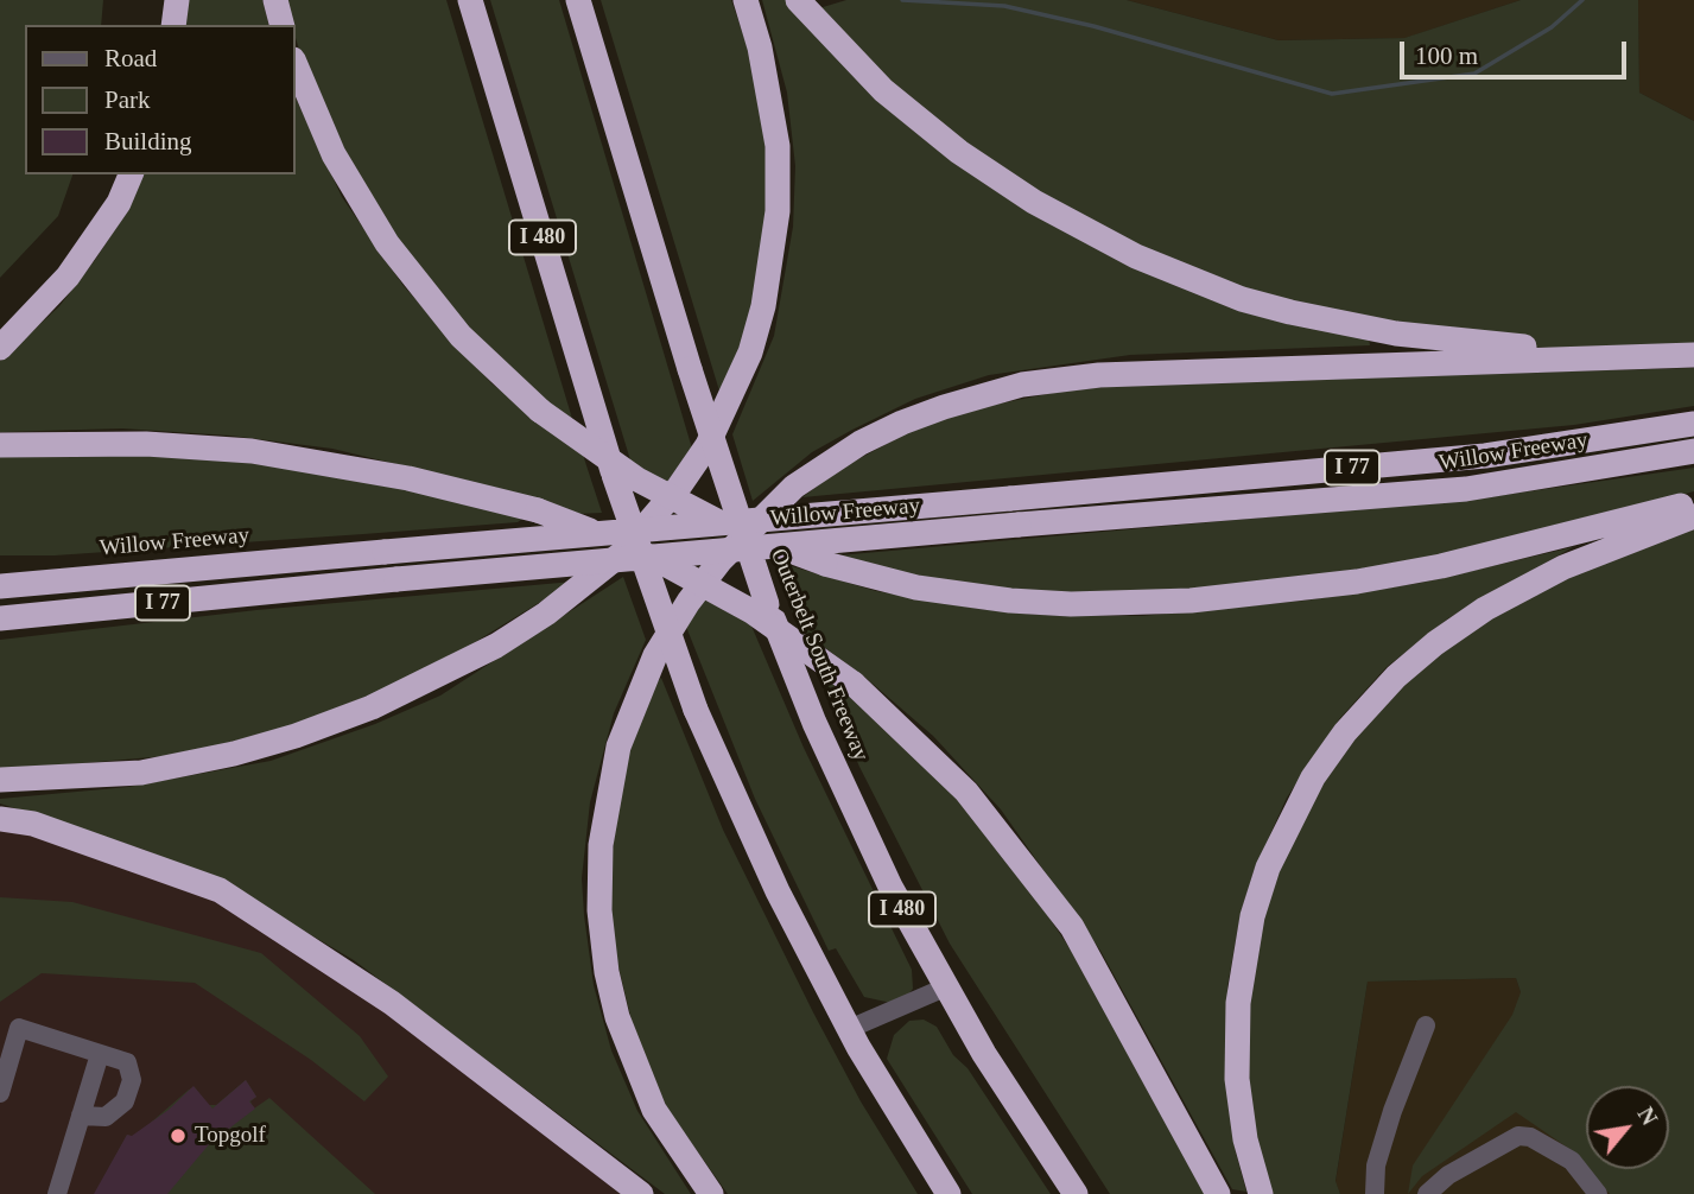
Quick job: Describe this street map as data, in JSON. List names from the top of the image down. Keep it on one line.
{"streets":{"highway":["I 480","Willow Freeway","I 77","Outerbelt South Freeway"]},"places":["Topgolf"],"legend":["Road","Park","Building"],"scale_bar":"100 m","north":"top right"}
